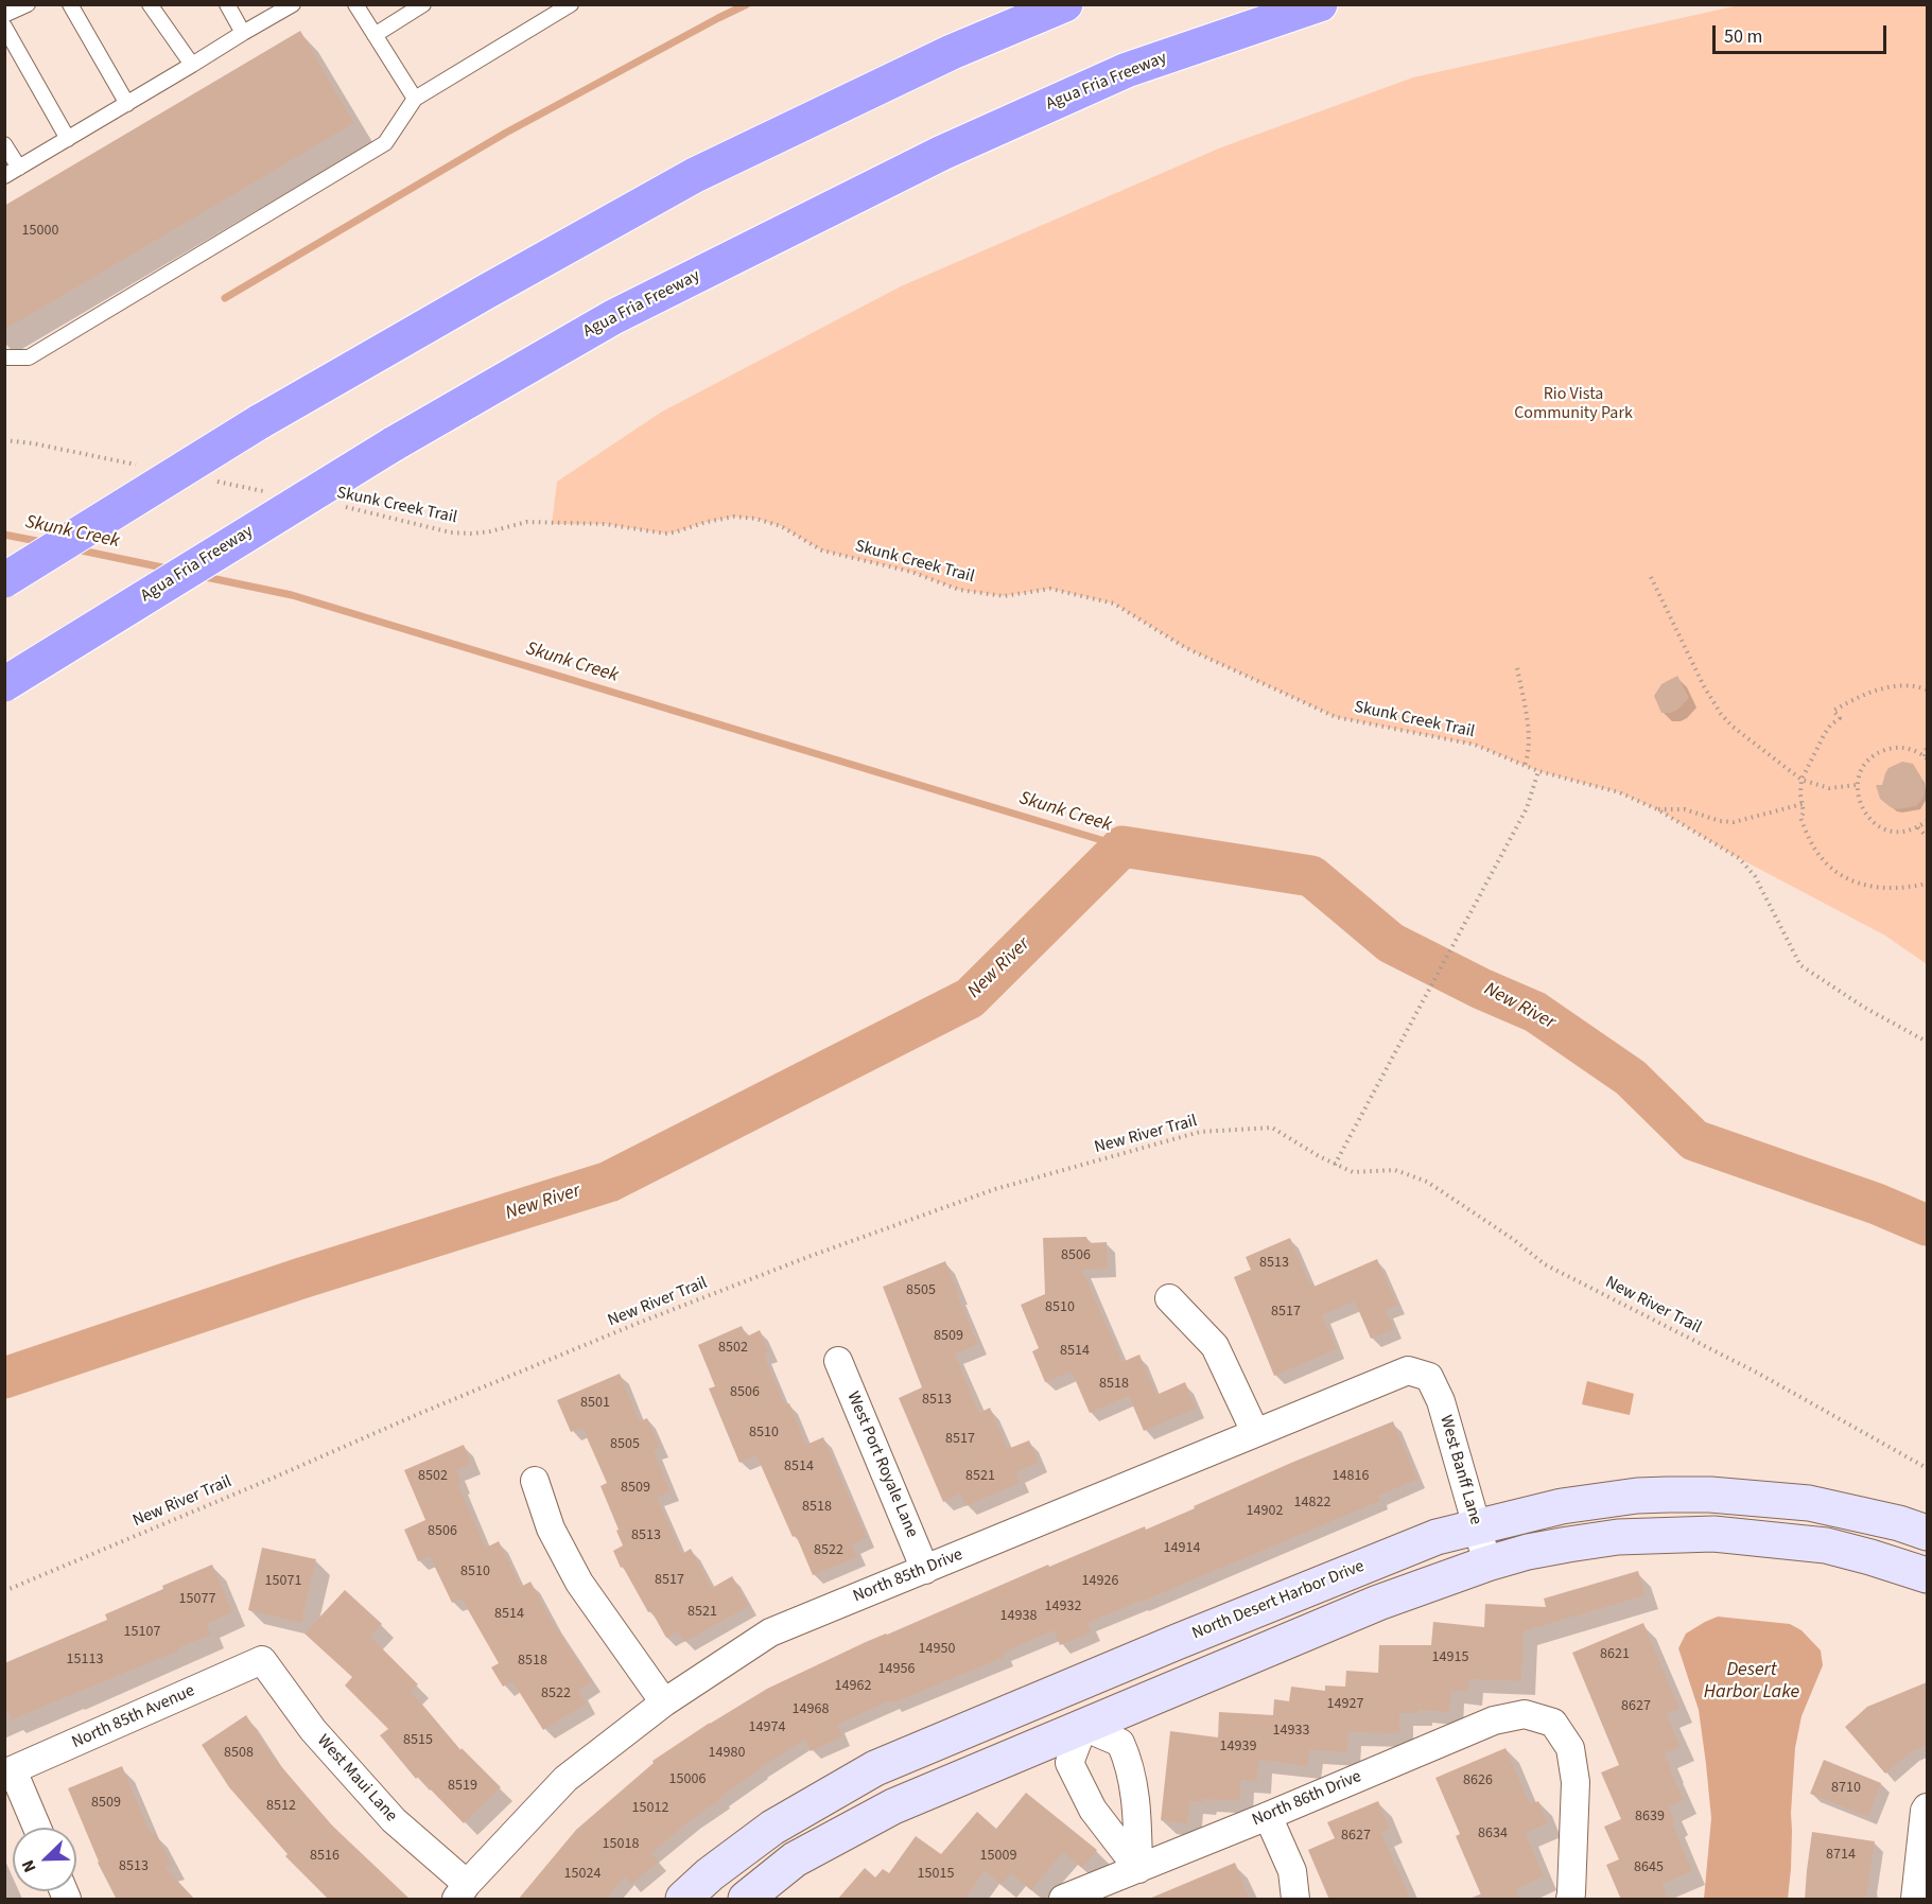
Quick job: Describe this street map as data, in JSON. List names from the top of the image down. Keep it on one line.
{"streets":{"highway":["Agua Fria Freeway"],"street":["West Port Royale Lane","West Banff Lane","North 85th Drive","North Desert Harbor Drive","North 85th Avenue","West Maui Lane","North 86th Drive"],"path":["Skunk Creek Trail","New River Trail"]},"crossings":[["West Port Royale Lane","North 85th Drive"],["West Banff Lane","North 85th Drive"],["West Banff Lane","North Desert Harbor Drive"],["North 85th Drive","West Maui Lane"],["North 85th Avenue","West Maui Lane"]],"water":["Skunk Creek","New River","Desert Harbor Lake"],"parks":["Rio Vista Community Park"],"house_numbers":["15000","8506","8513","8505","8510","8517","8509","8502","8514","8518","8506","8513","8501","8510","8517","8505","8514","8502","8521","14816","8509","14822","8518","14902","8506","8513","14914","8522","8510","8517","15071","14926","15077","14932","8521","8514","14938","15107","14950","8621","14915","15113","8518","14956","14962","8522","14927","8627","14968","14974","14933","8515","14939","8508","14980","15006","8626","8519","8710","8509","8512","15012","8639","8634","8627","15018","8714","8516","15009","8513","8645","15024","15015"],"scale_bar":"50 m","north":"bottom left"}
